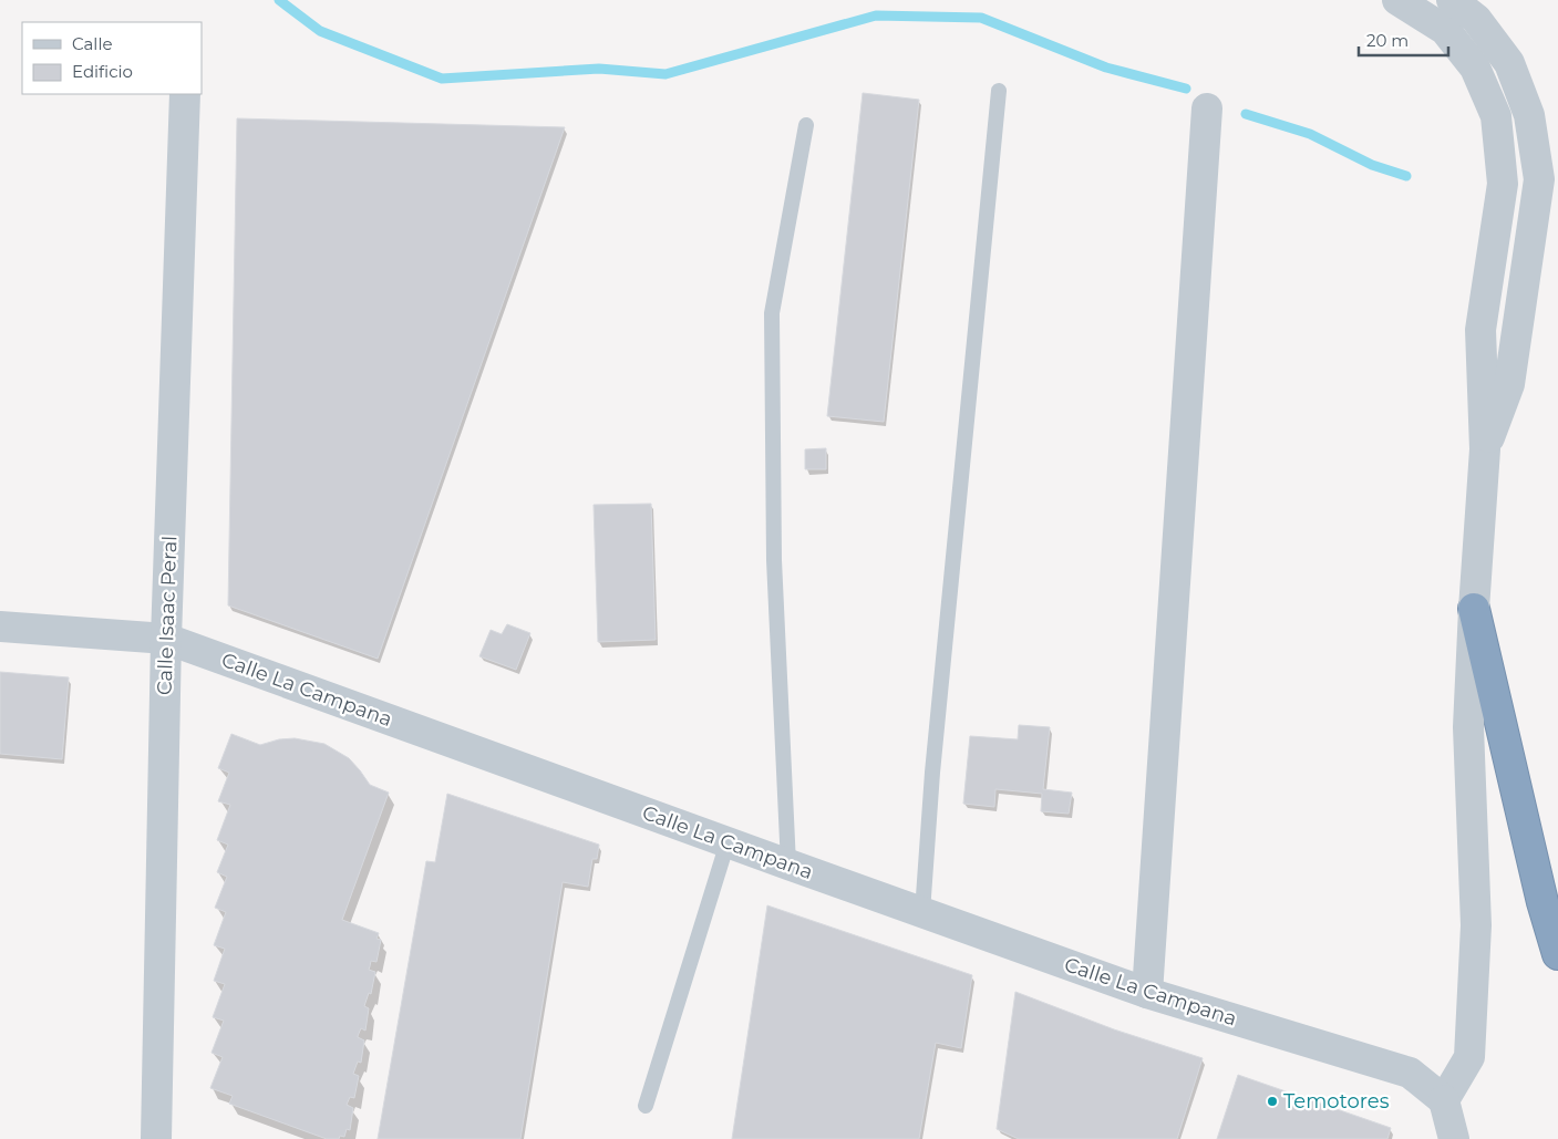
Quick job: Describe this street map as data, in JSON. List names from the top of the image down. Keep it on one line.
{"streets":{"street":["Calle Isaac Peral","Calle La Campana"]},"crossings":[["Calle Isaac Peral","Calle La Campana"]],"places":["Temotores"],"legend":["Calle","Edificio"],"scale_bar":"20 m"}
